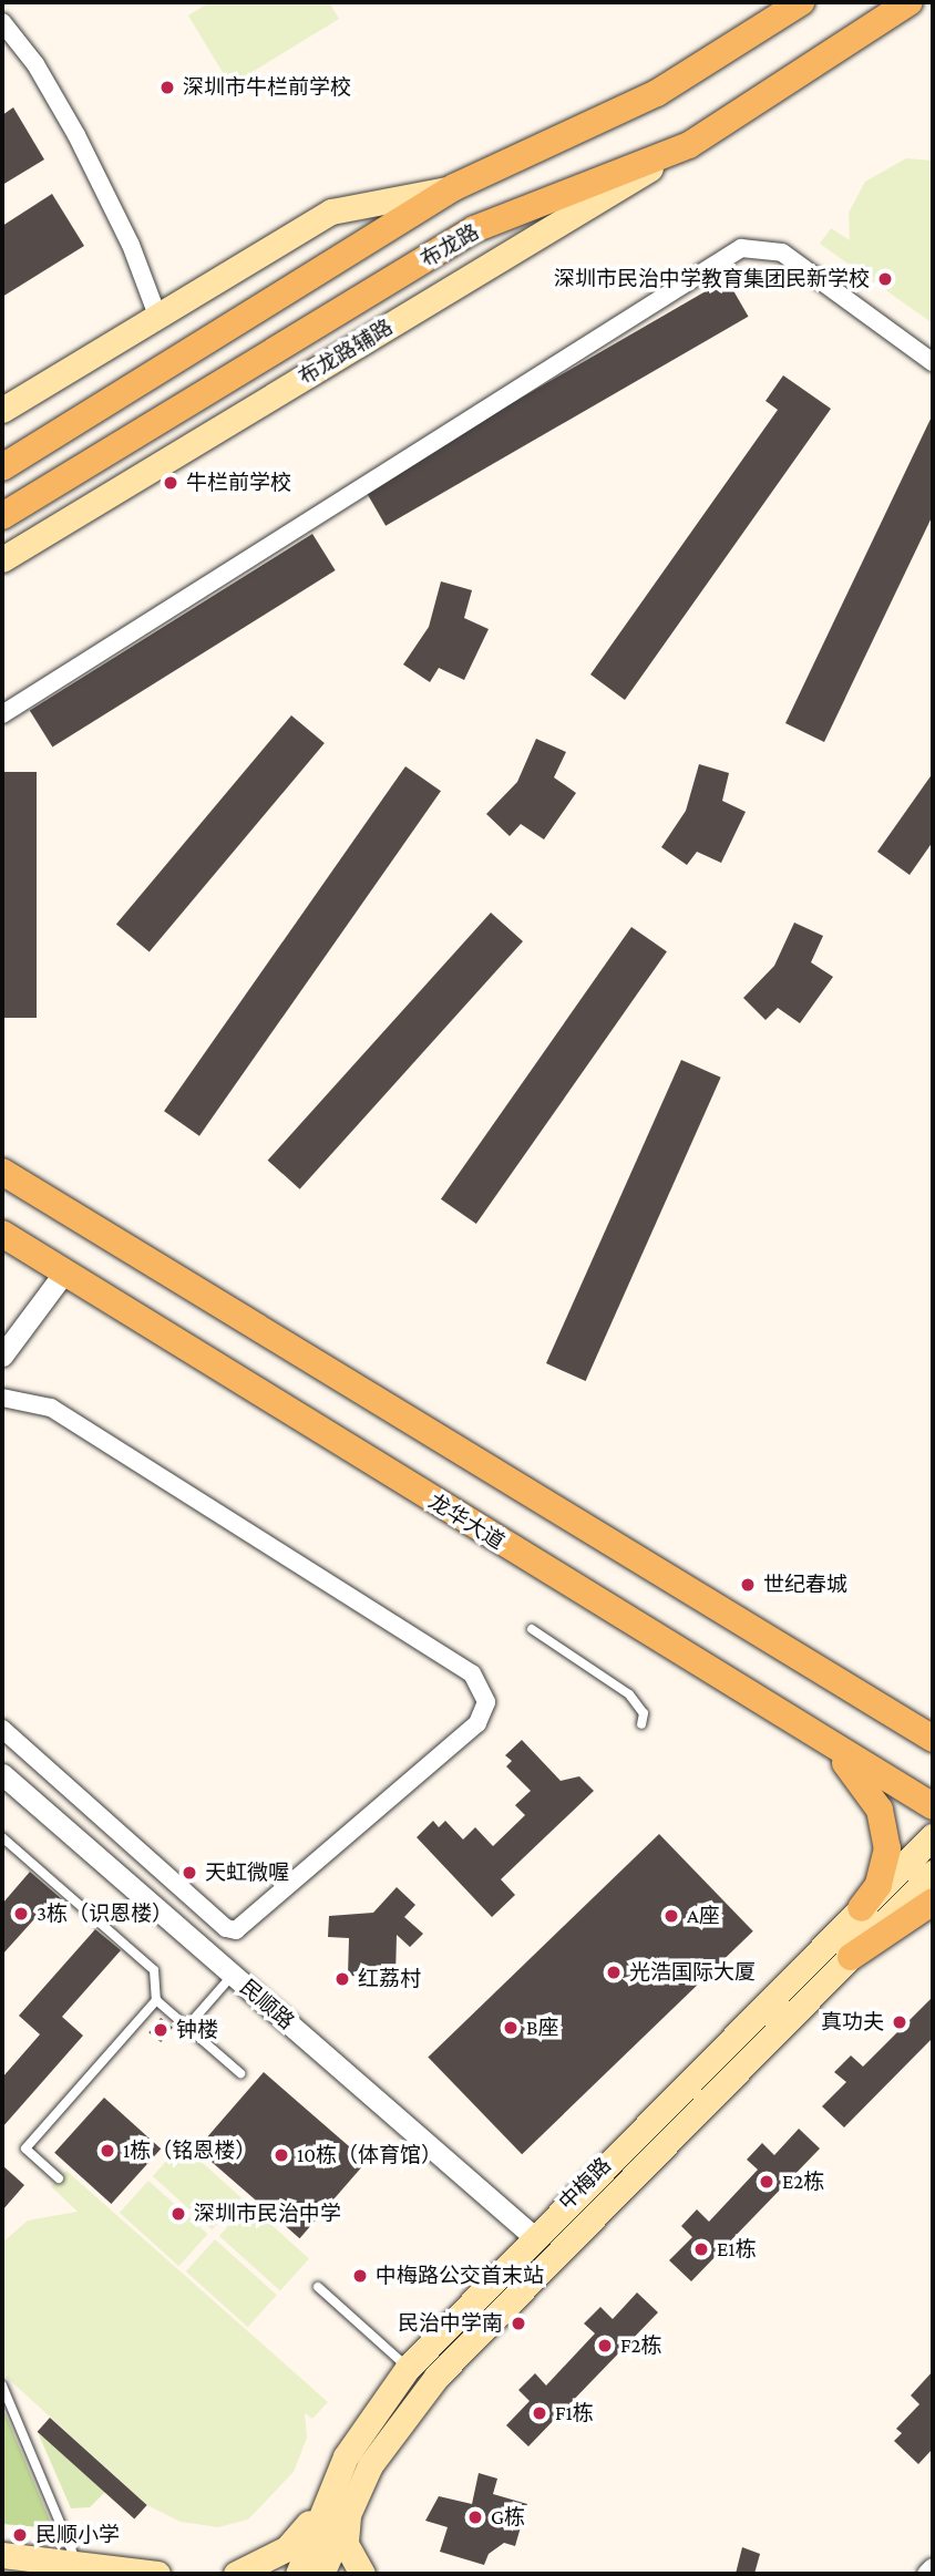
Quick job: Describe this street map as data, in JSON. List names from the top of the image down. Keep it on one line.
{"streets":{"main road":["布龙路","布龙路辅路","龙华大道","中梅路"],"street":["民顺路"]},"crossings":[["布龙路","布龙路辅路"],["民顺路","中梅路"]],"places":["深圳市牛栏前学校","深圳市民治中学教育集团民新学校","牛栏前学校","世纪春城","天虹微喔","3栋（识恩楼）","A座","光浩国际大厦","红荔村","真功夫","B座","钟楼","1栋（铭恩楼）","10栋（体育馆）","E2栋","深圳市民治中学","E1栋","中梅路公交首末站","民治中学南","F2栋","F1栋","G栋","民顺小学"]}
